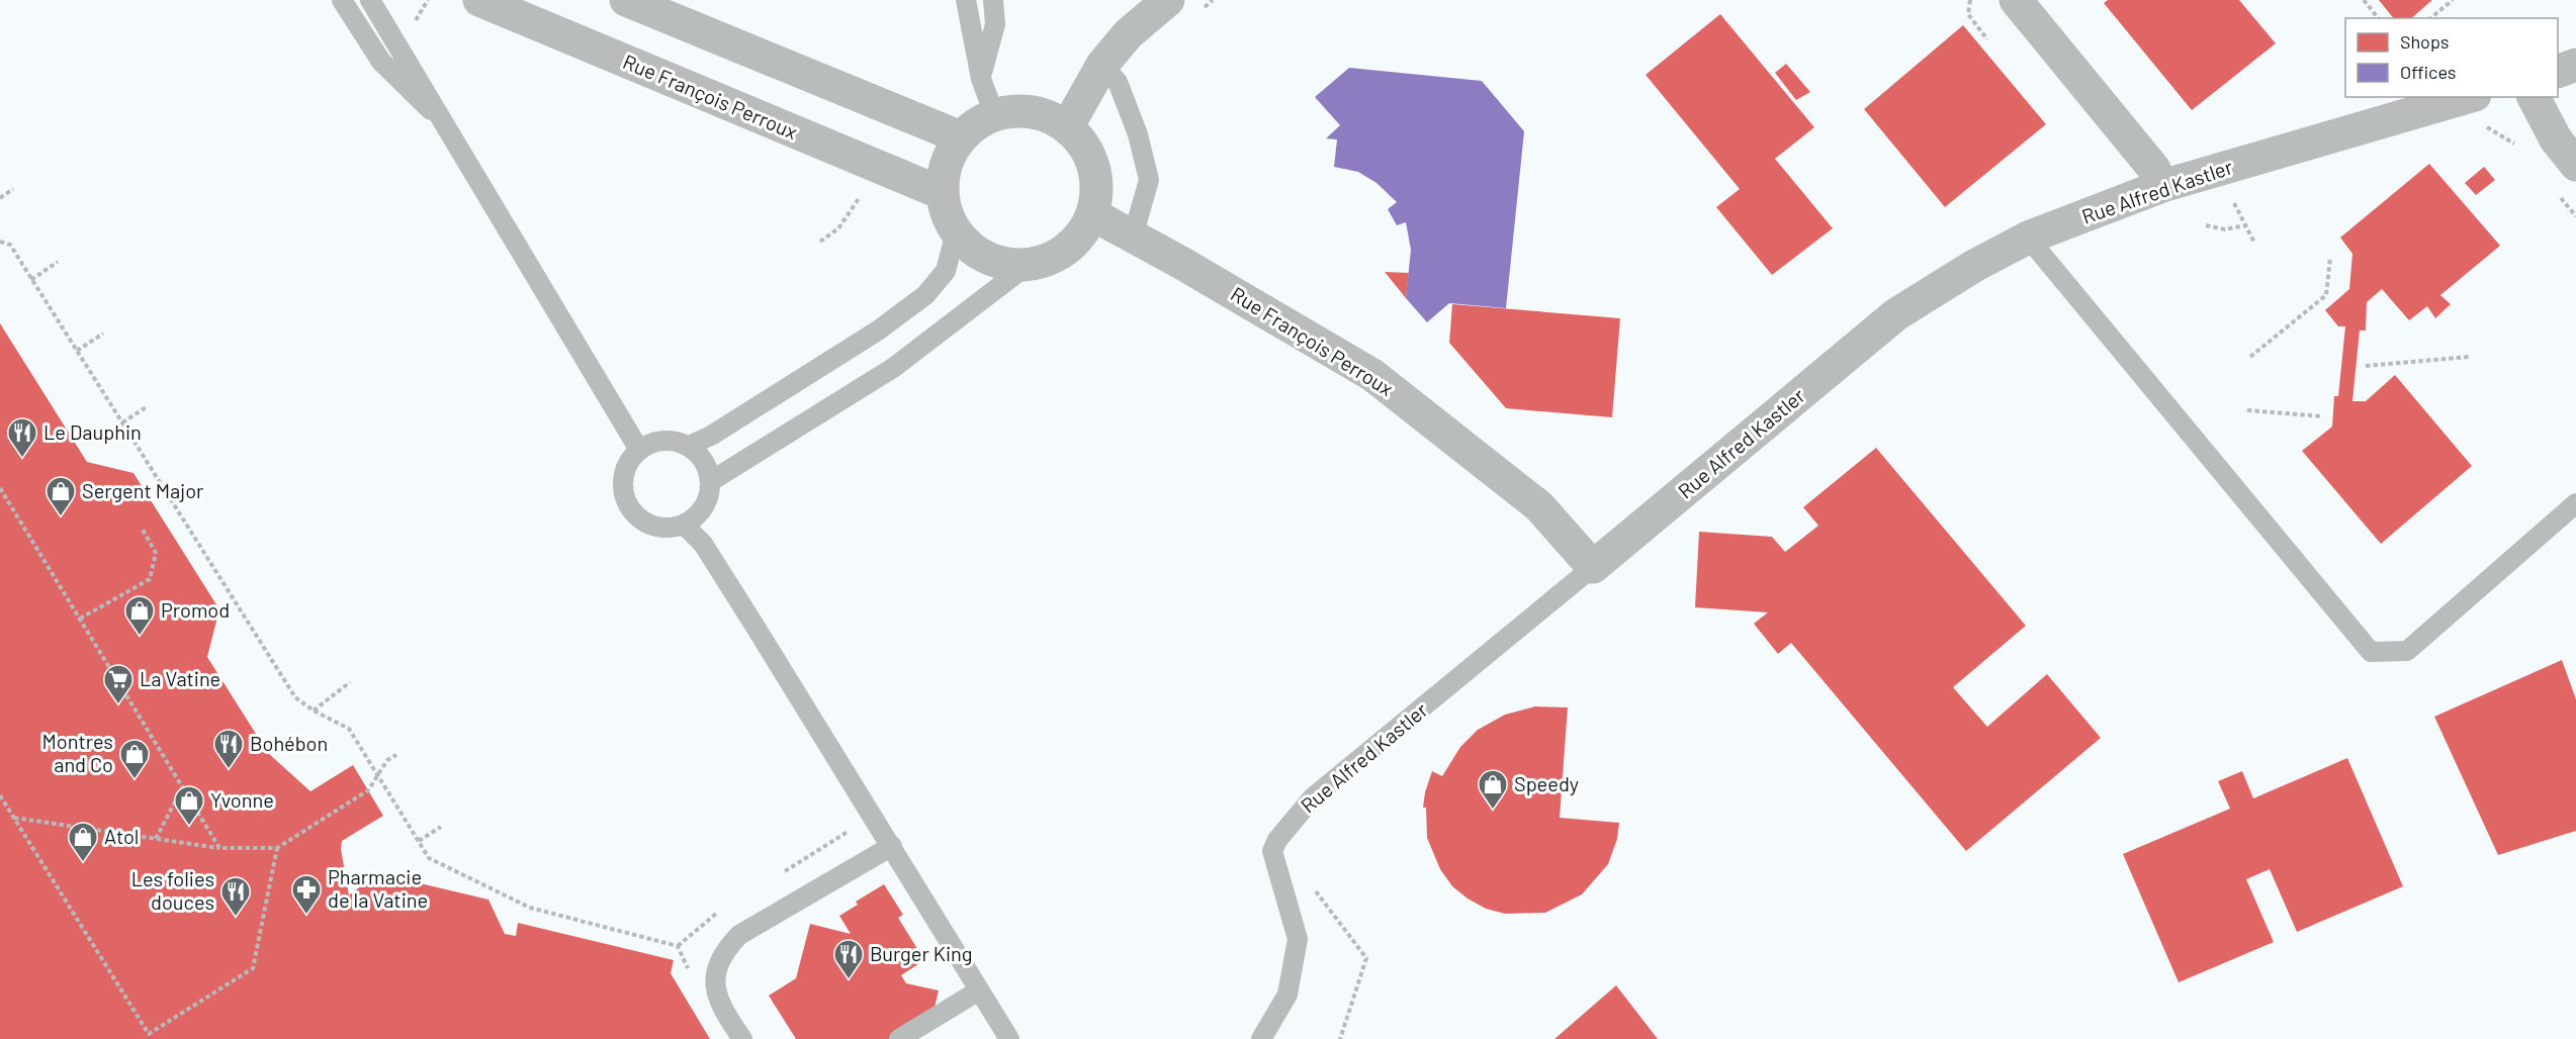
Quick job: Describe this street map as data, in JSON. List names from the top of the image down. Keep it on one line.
{"streets":{"street":["Rue François Perroux","Rue Alfred Kastler"]},"crossings":[["Rue François Perroux","Rue Alfred Kastler"]],"places":{"restaurant":["Le Dauphin","Bohébon","Les folies douces","Burger King"],"shop":["Sergent Major","Promod","Montres and Co","Speedy","Yvonne","Atol"],"supermarket":["La Vatine"],"pharmacy":["Pharmacie de la Vatine"]},"legend":["Shops","Offices"]}
